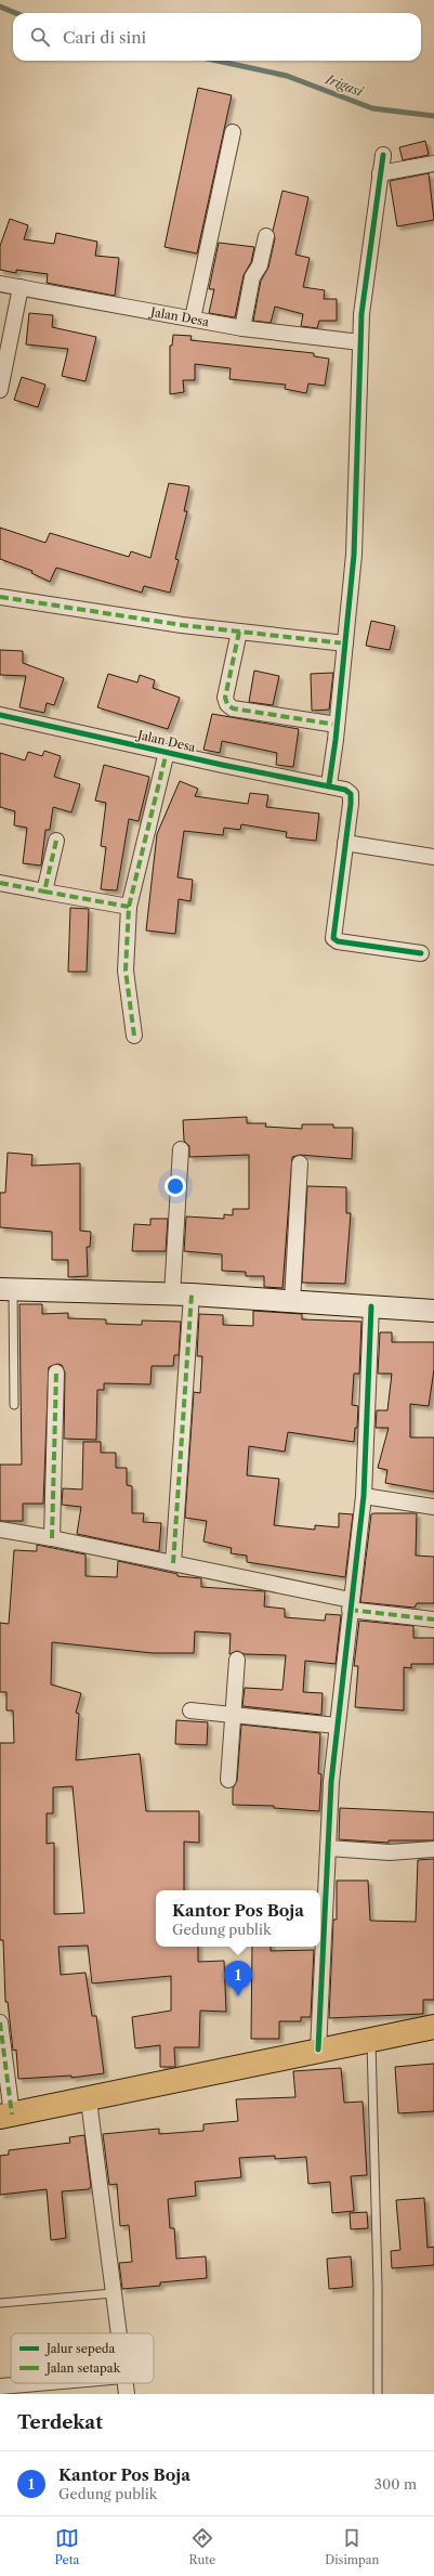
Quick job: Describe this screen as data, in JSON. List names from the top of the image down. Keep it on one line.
{"streets":{"street":["Jalan Desa"]},"water":["Irigasi"],"legend":["Jalur sepeda","Jalan setapak"],"page":{"search":"Cari di sini","popup":["Kantor Pos Boja","Gedung publik"],"pins":"1","heading":"Terdekat","list":[{"mark":"1","name":"Kantor Pos Boja","note":"Gedung publik","value":"300 m"}],"nav":["Peta","Rute","Disimpan"]}}
